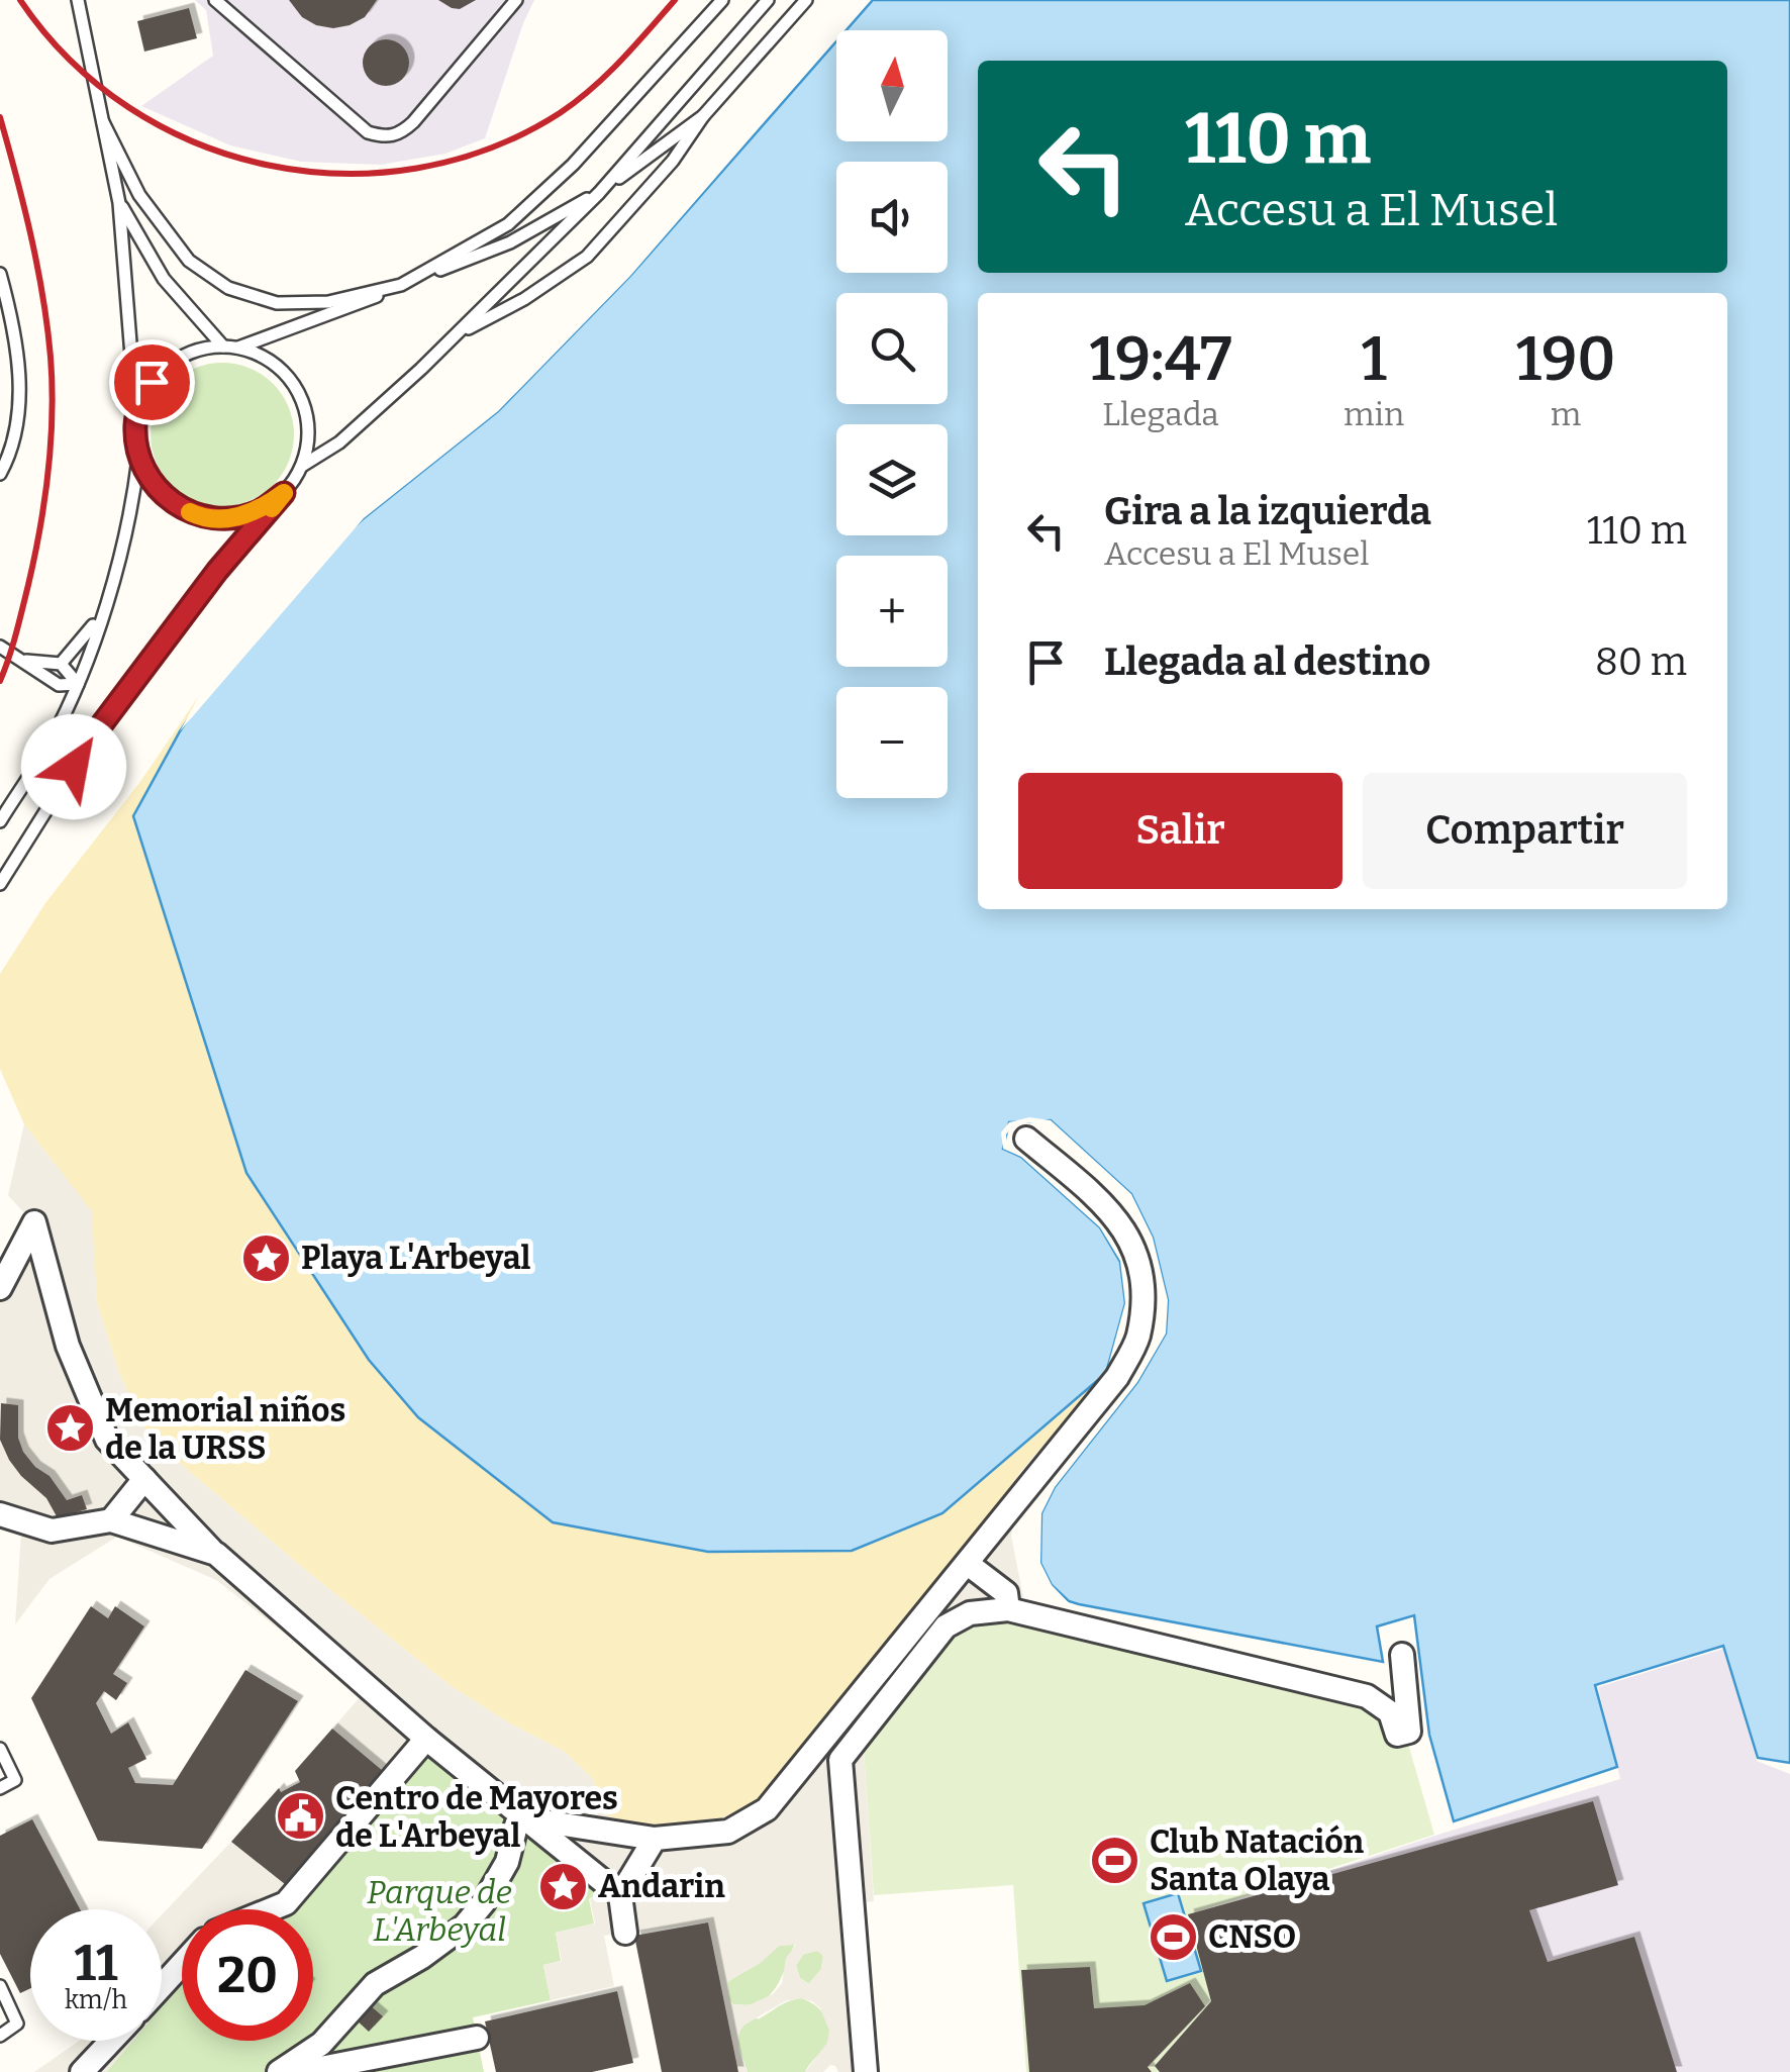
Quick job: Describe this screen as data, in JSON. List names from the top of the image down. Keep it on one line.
{"parks":["Parque de L'Arbeyal"],"places":{"place":["Playa L'Arbeyal","Memorial niños de la URSS","Andarin"],"public building":["Centro de Mayores de L'Arbeyal"],"sports":["Club Natación Santa Olaya","CNSO"]},"north":"top","page":{"map_buttons":["+","−"],"turn":["110 m","Accesu a El Musel"],"eta":["19:47","Llegada","1","min","190","m"],"list":[{"name":"Gira a la izquierda","note":"Accesu a El Musel","value":"110 m"},{"name":"Llegada al destino","value":"80 m"}],"buttons":["Salir","Compartir"],"speed":"11 km/h","limit":"20"}}
